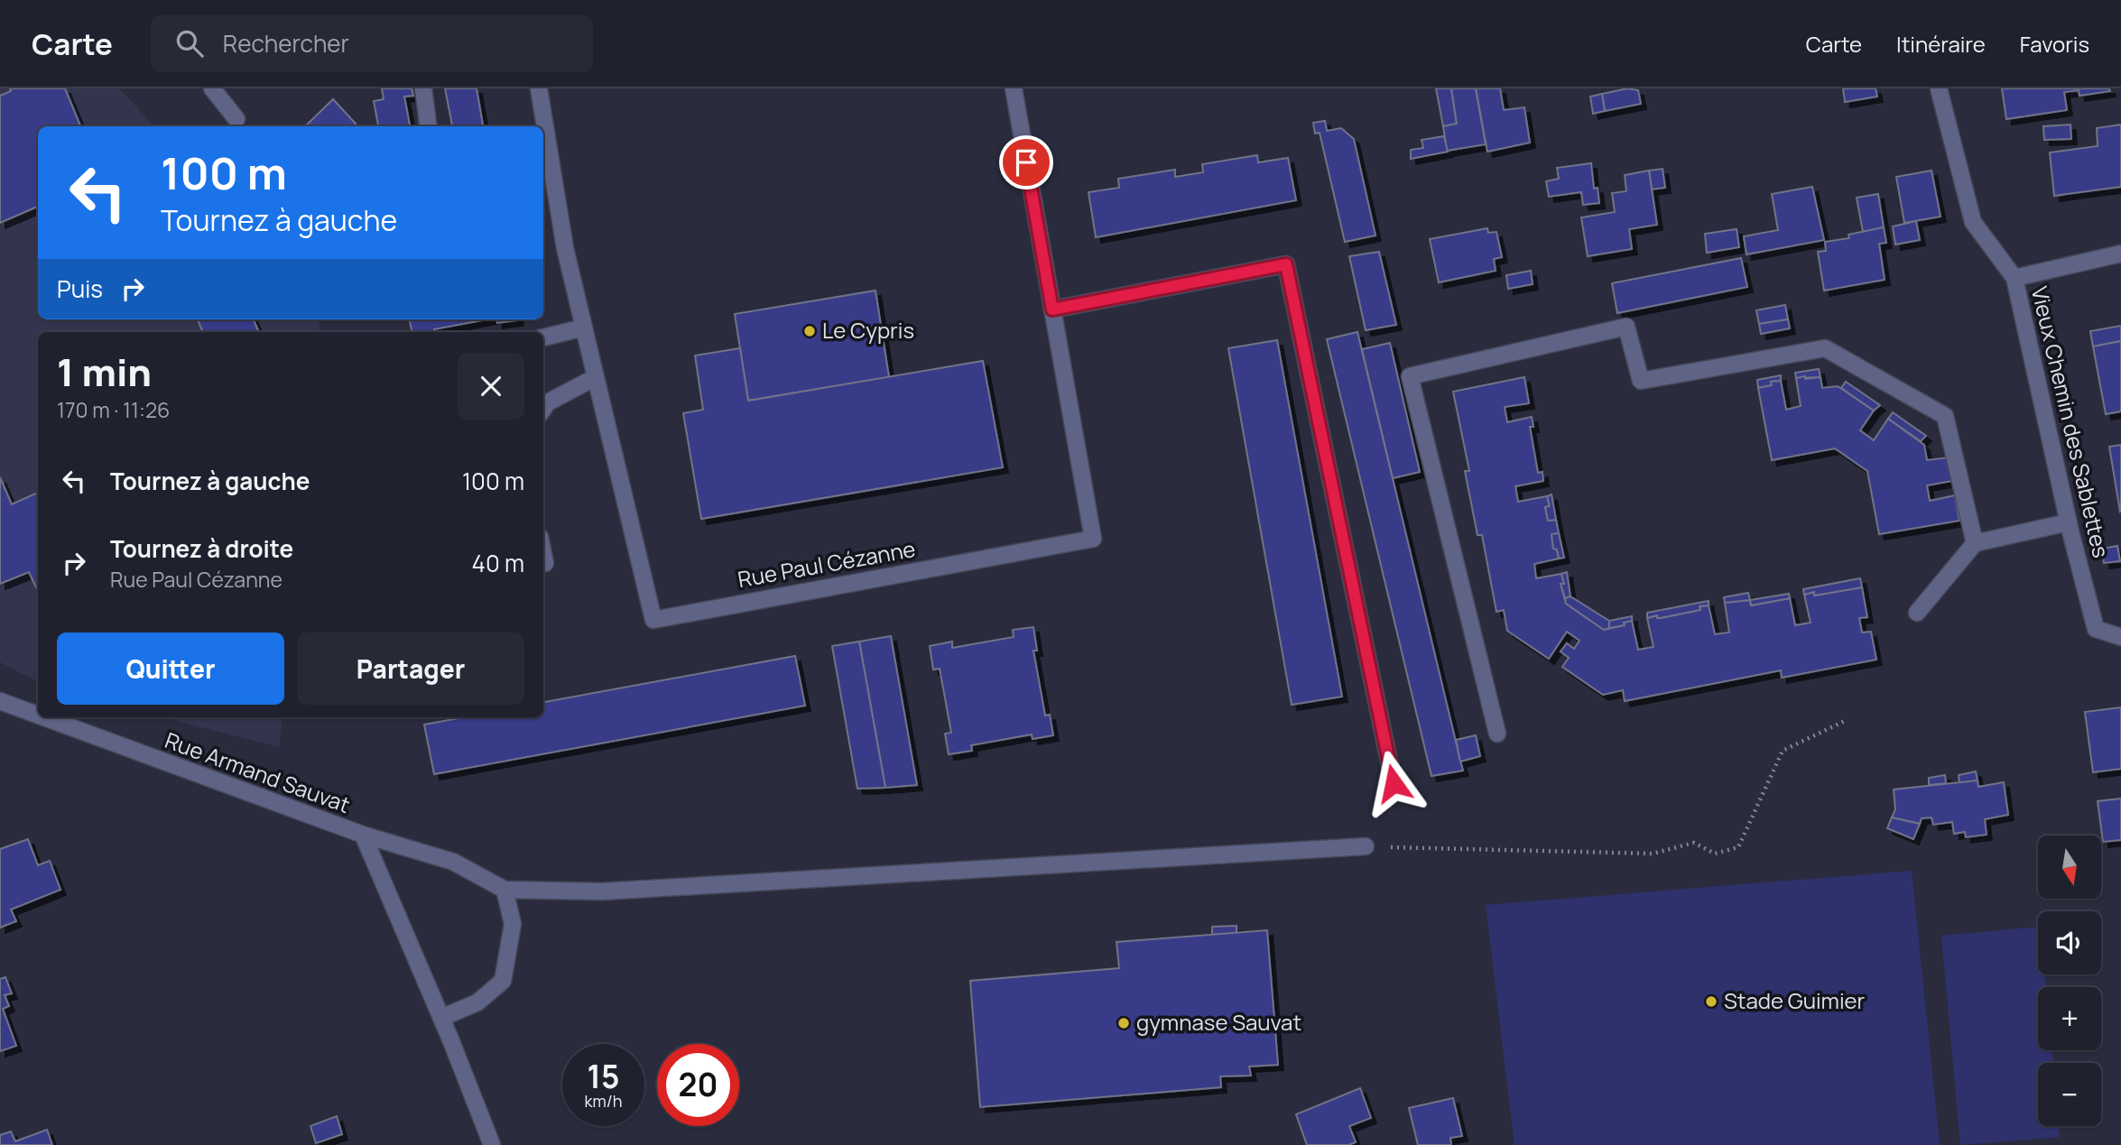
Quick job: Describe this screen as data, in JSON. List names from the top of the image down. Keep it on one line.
{"streets":{"street":["Vieux Chemin des Sablettes","Rue Paul Cézanne","Rue Armand Sauvat"]},"places":["Le Cypris","Stade Guimier","gymnase Sauvat"],"north":"bottom","page":{"header":"Carte","search":"Rechercher","nav":["Carte","Itinéraire","Favoris"],"turn":["100 m","Tournez à gauche"],"then":"Puis","heading":["1 min","170 m · 11:26"],"list":[{"name":"Tournez à gauche","value":"100 m"},{"name":"Tournez à droite","note":"Rue Paul Cézanne","value":"40 m"}],"buttons":["Quitter","Partager"],"map_buttons":["+","−"],"speed":"15 km/h","limit":"20"}}
